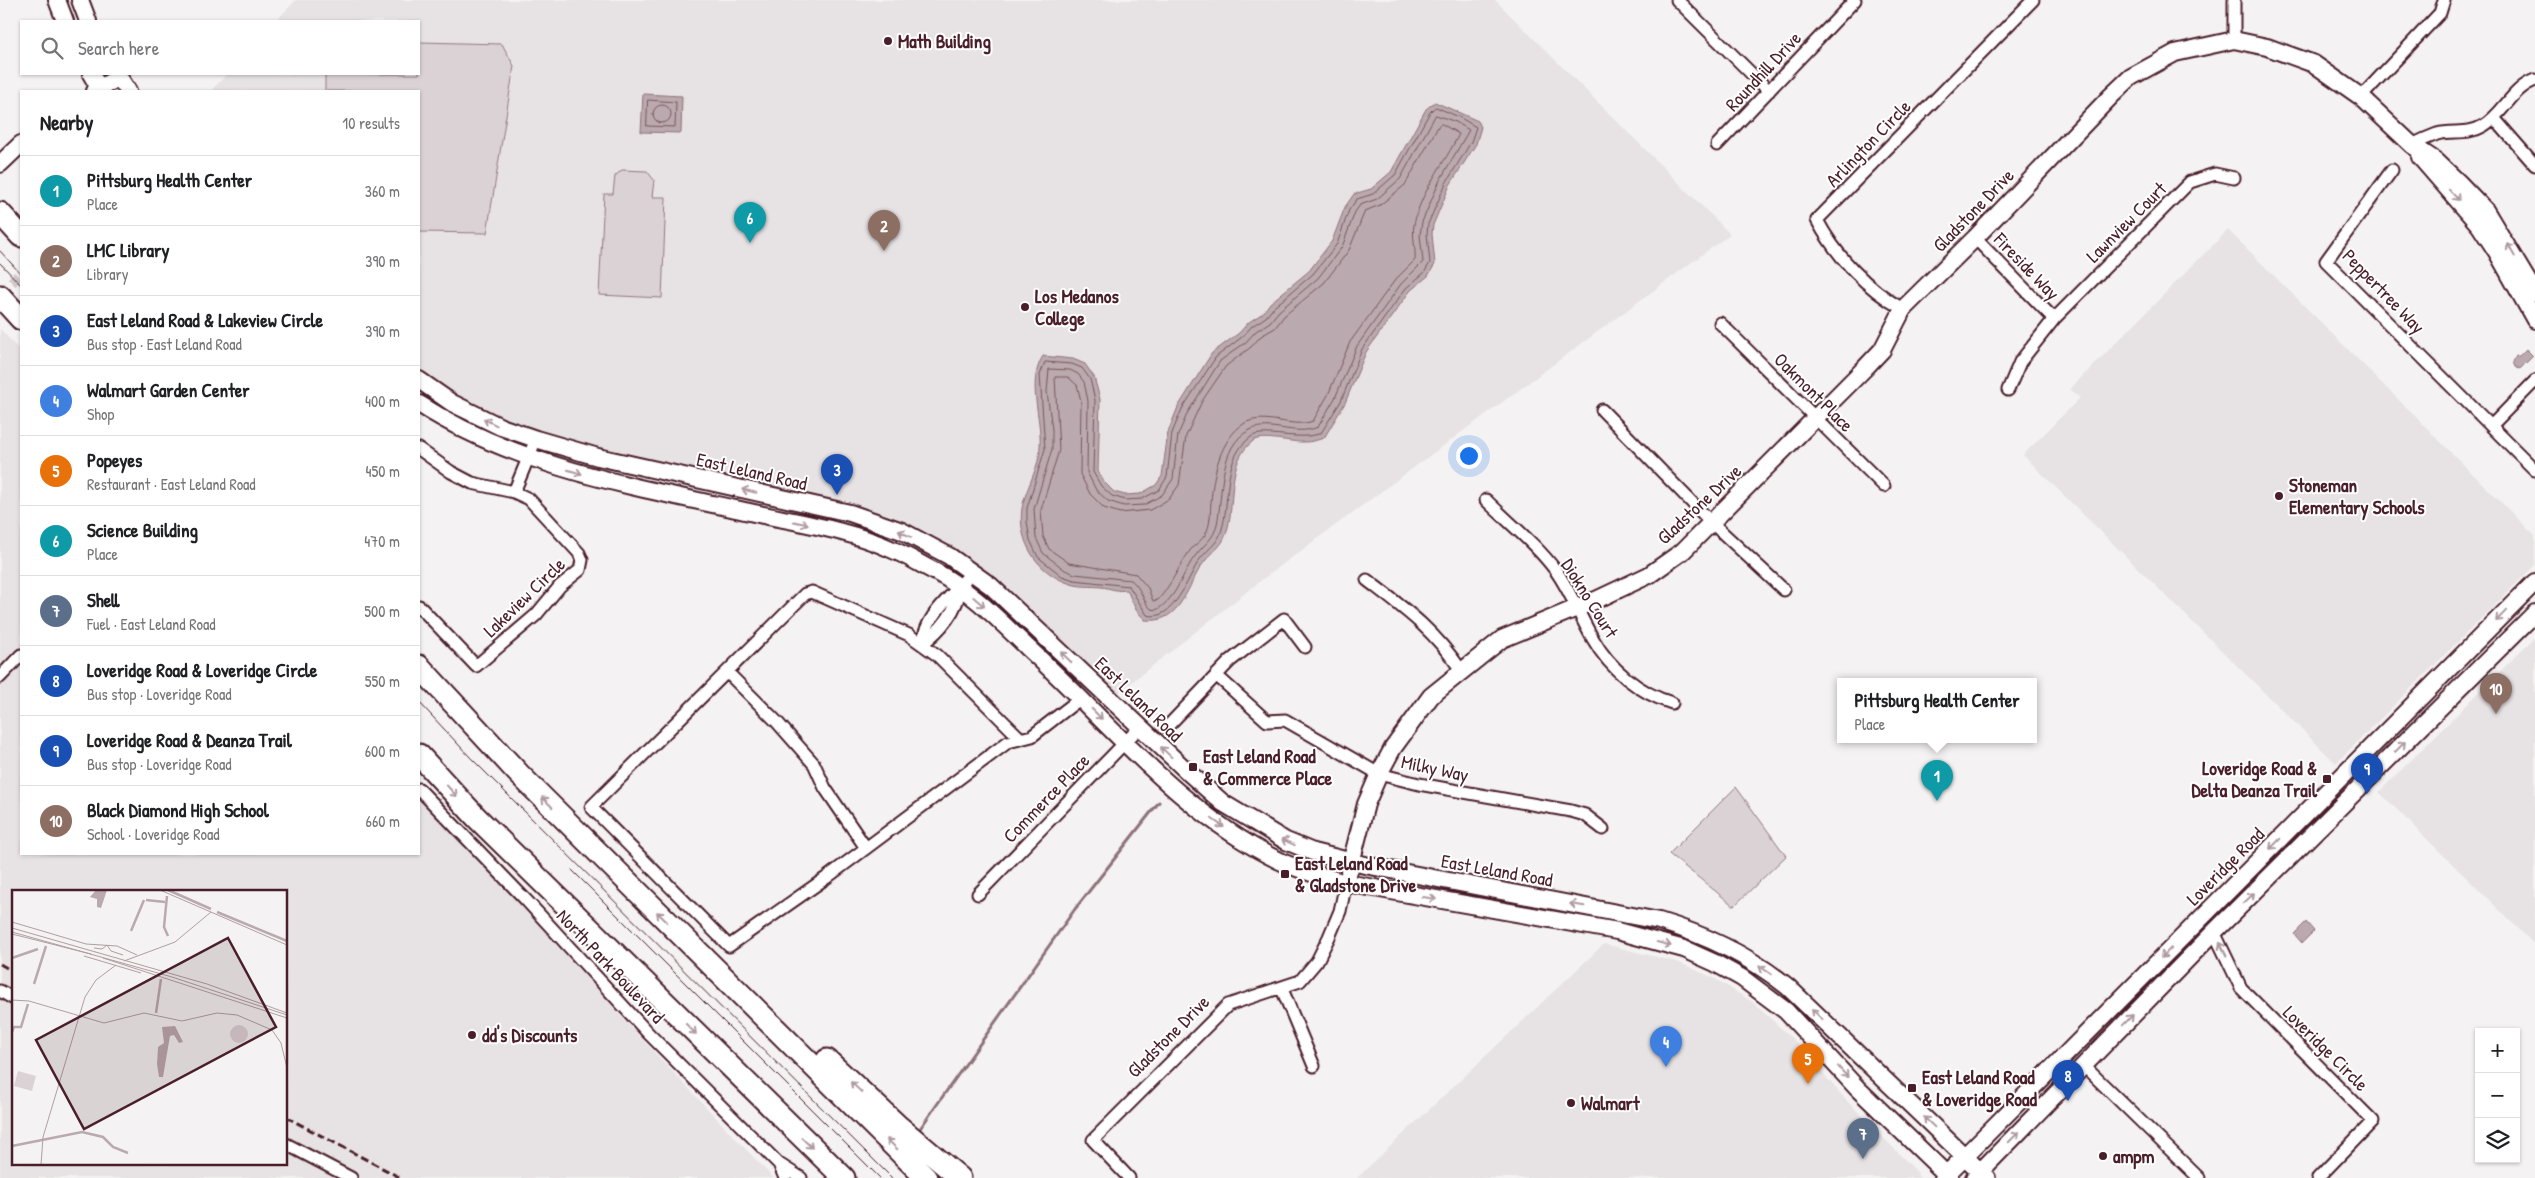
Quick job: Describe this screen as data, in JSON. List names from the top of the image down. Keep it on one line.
{"streets":{"main road":["Gladstone Drive","East Leland Road","Loveridge Road"],"street":["Roundhill Drive","Arlington Circle","Lawnview Court","Fireside Way","Peppertree Way","Oakmont Place","Lakeview Circle","Diokno Court","Milky Way","Commerce Place","North Park Boulevard","Loveridge Circle"]},"crossings":[["Arlington Circle","Gladstone Drive"],["Gladstone Drive","Fireside Way"],["Gladstone Drive","Oakmont Place"],["Gladstone Drive","East Leland Road"],["Gladstone Drive","Diokno Court"],["Gladstone Drive","Milky Way"],["Lawnview Court","Fireside Way"],["East Leland Road","Commerce Place"],["East Leland Road","Loveridge Road"],["Loveridge Road","Loveridge Circle"]],"one_way":["Loveridge Circle"],"places":{"other":["Math Building","Los Medanos College","Stoneman Elementary Schools","dd's Discounts","Walmart","ampm"],"transit":["East Leland Road & Commerce Place","Loveridge Road & Delta Deanza Trail","East Leland Road & Gladstone Drive","East Leland Road & Loveridge Road"]},"page":{"search":"Search here","heading":["Nearby","10 results"],"list":[{"mark":"1","name":"Pittsburg Health Center","note":"Place","value":"360 m"},{"mark":"2","name":"LMC Library","note":"Library","value":"390 m"},{"mark":"3","name":"East Leland Road & Lakeview Circle","note":"Bus stop · East Leland Road","value":"390 m"},{"mark":"4","name":"Walmart Garden Center","note":"Shop","value":"400 m"},{"mark":"5","name":"Popeyes","note":"Restaurant · East Leland Road","value":"450 m"},{"mark":"6","name":"Science Building","note":"Place","value":"470 m"},{"mark":"7","name":"Shell","note":"Fuel · East Leland Road","value":"500 m"},{"mark":"8","name":"Loveridge Road & Loveridge Circle","note":"Bus stop · Loveridge Road","value":"550 m"},{"mark":"9","name":"Loveridge Road & Deanza Trail","note":"Bus stop · Loveridge Road","value":"600 m"},{"mark":"10","name":"Black Diamond High School","note":"School · Loveridge Road","value":"660 m"}],"pins":["6","2","3","10","9","1","4","5","8","7"],"popup":["Pittsburg Health Center","Place"],"map_buttons":["+","−"]}}
